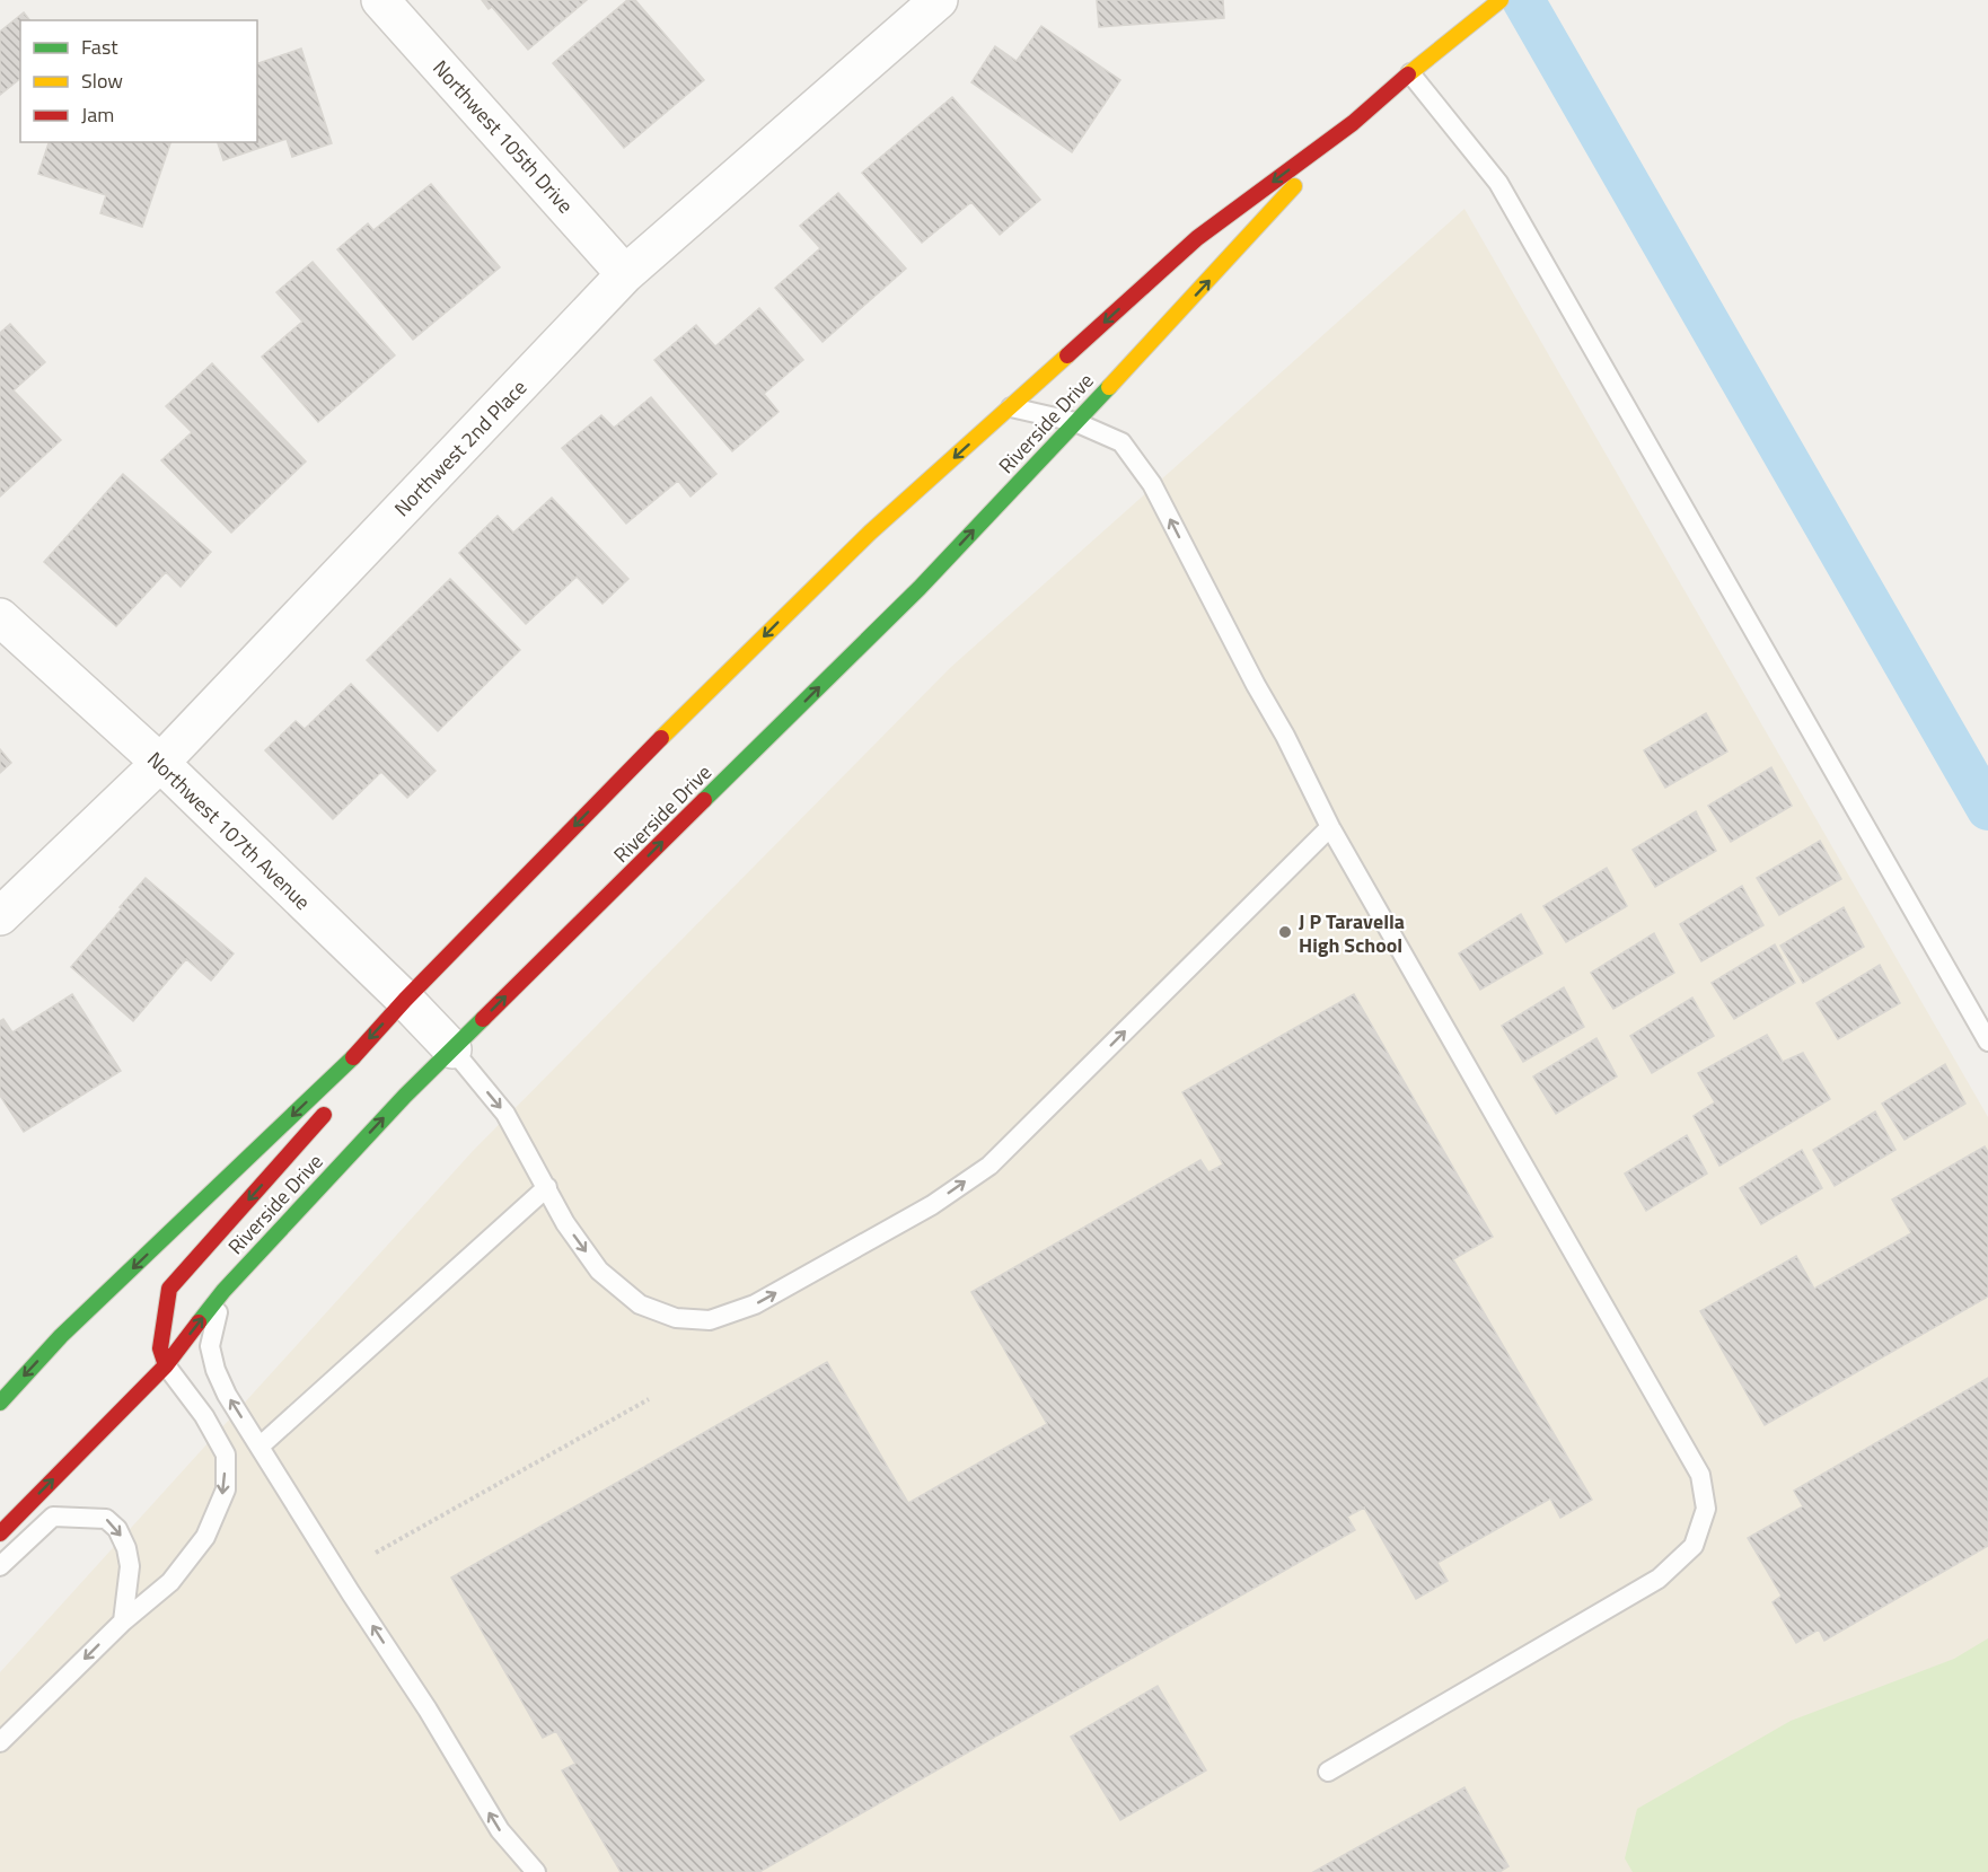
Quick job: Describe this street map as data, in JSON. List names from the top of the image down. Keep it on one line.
{"streets":{"street":["Northwest 105th Drive","Riverside Drive","Northwest 2nd Place","Northwest 107th Avenue"]},"crossings":[["Northwest 105th Drive","Northwest 2nd Place"],["Riverside Drive","Northwest 107th Avenue"],["Northwest 2nd Place","Northwest 107th Avenue"]],"places":["J P Taravella High School"],"legend":["Fast","Slow","Jam"]}
